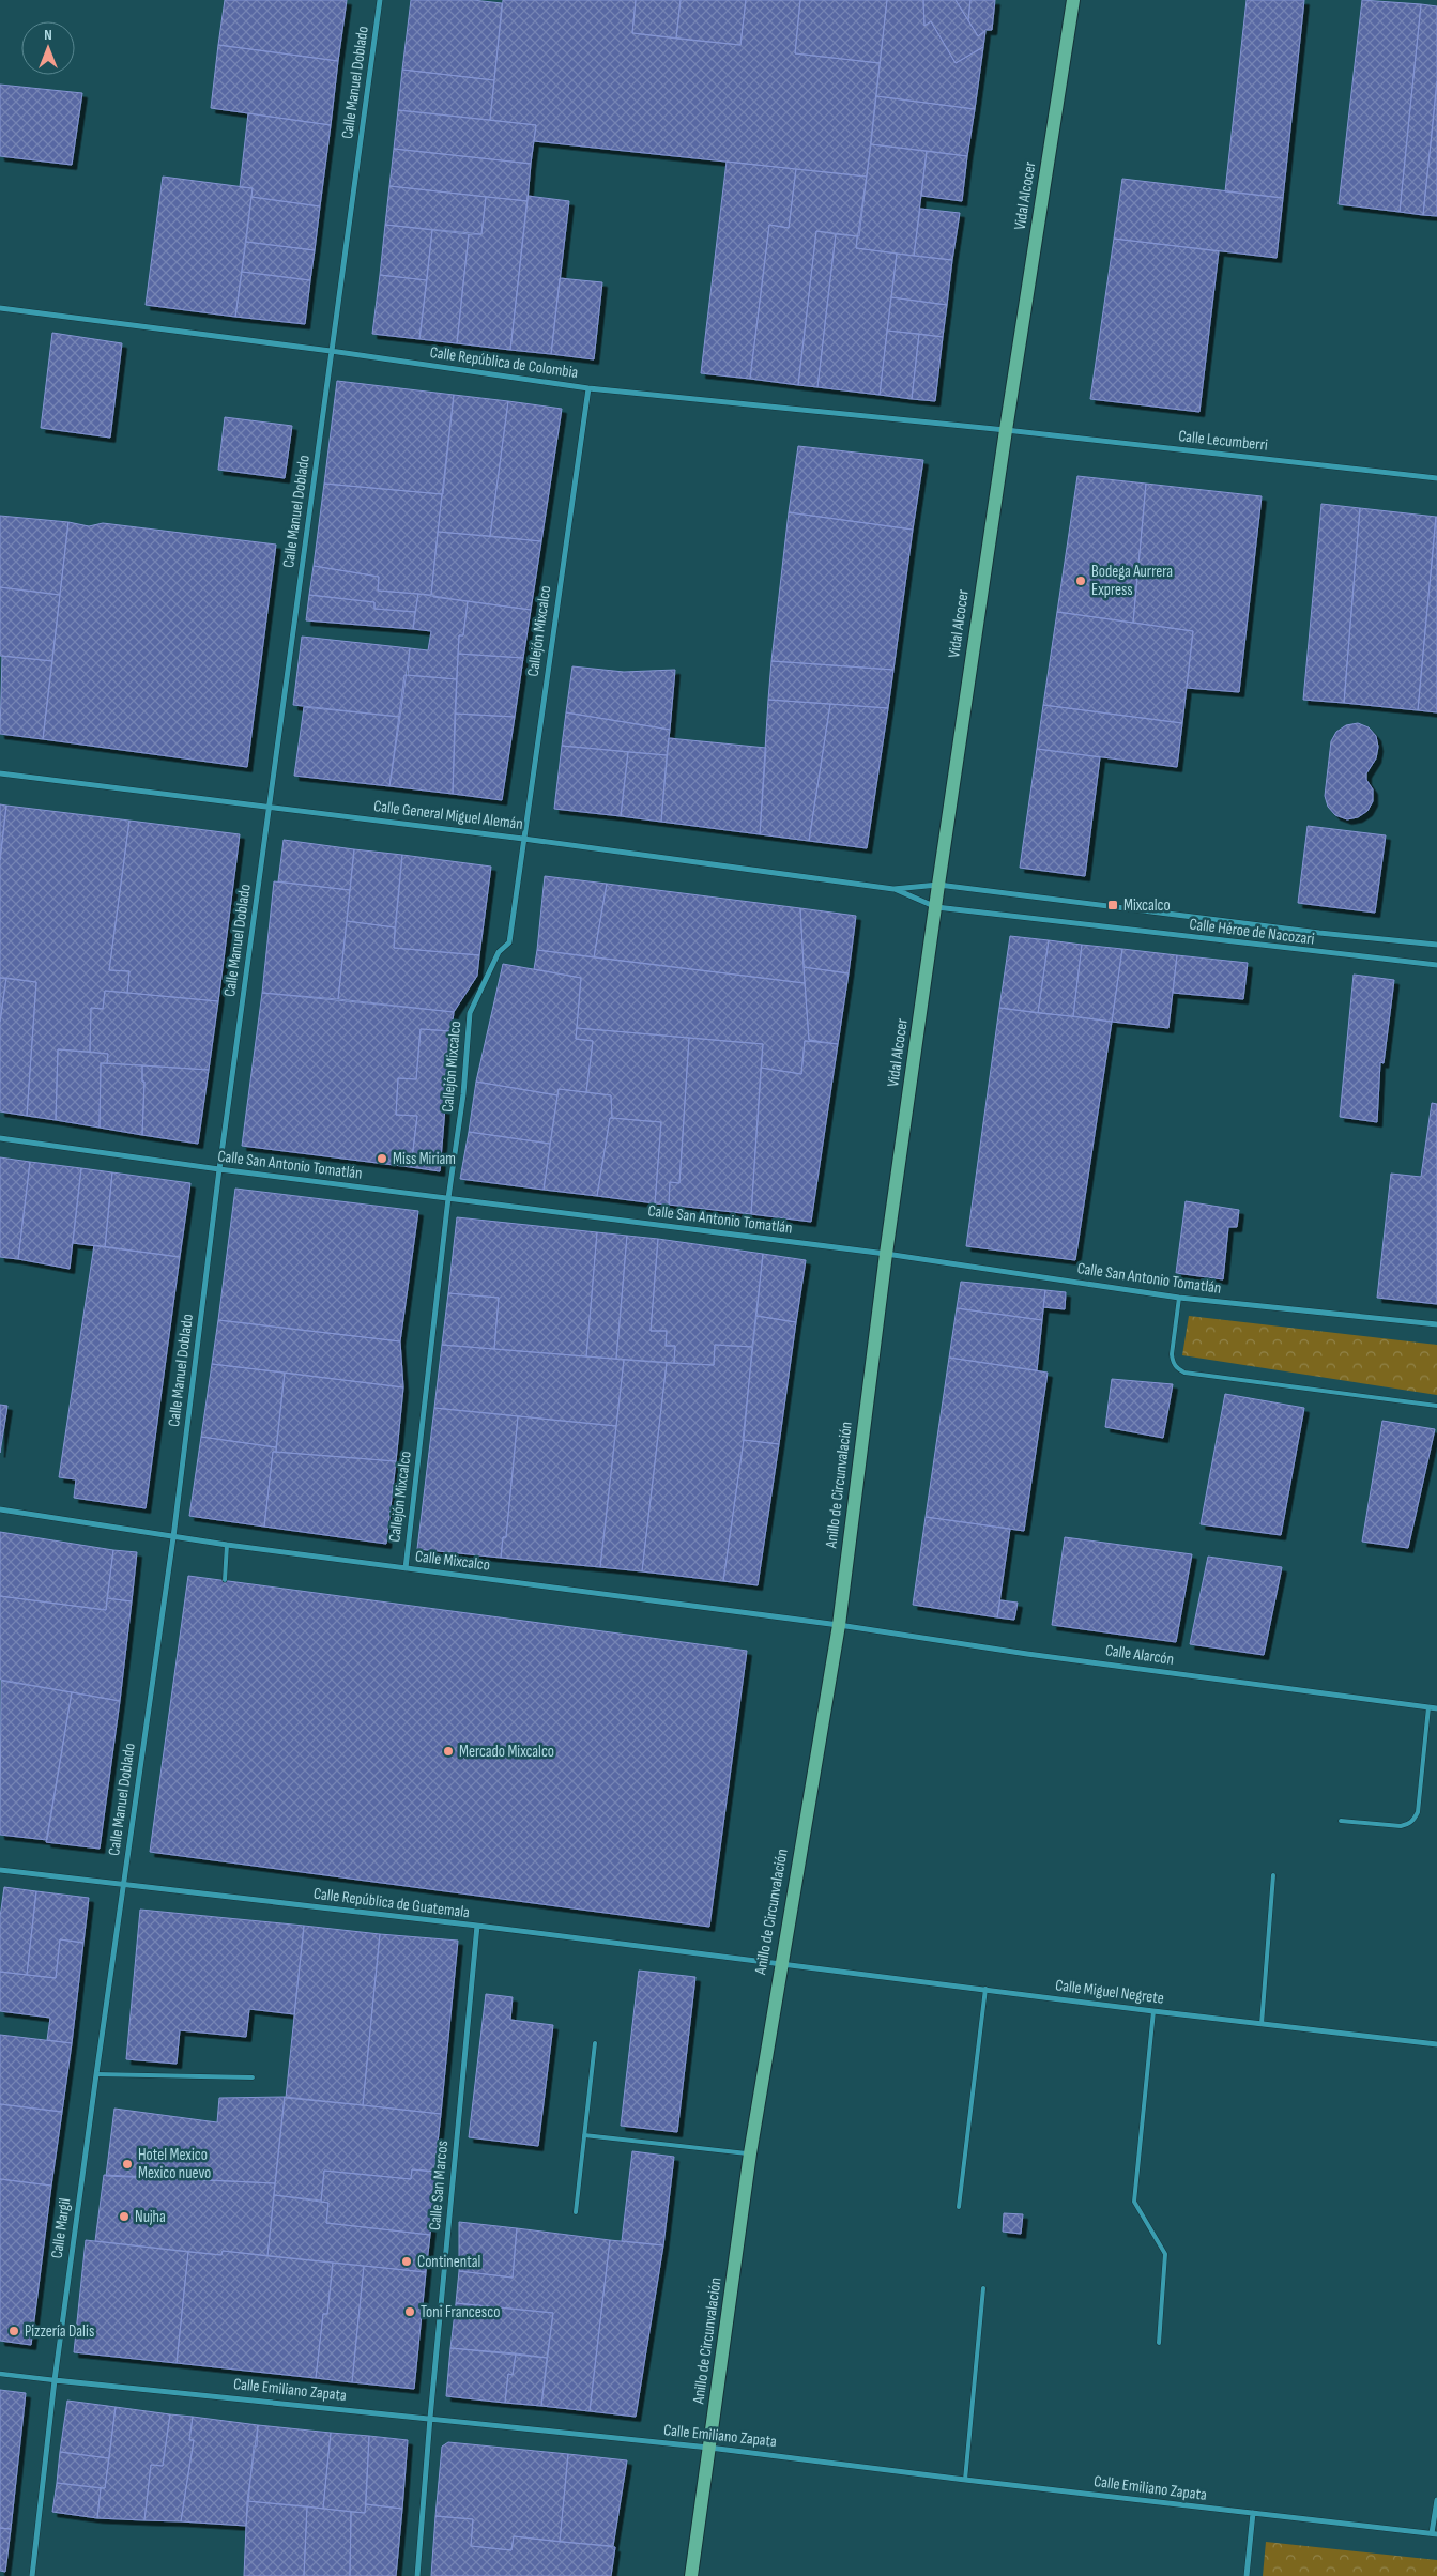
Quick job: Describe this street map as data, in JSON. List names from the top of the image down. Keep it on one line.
{"streets":{"main road":["Vidal Alcocer","Anillo de Circunvalación"],"street":["Calle Manuel Doblado","Calle República de Colombia","Calle Lecumberri","Callejón Mixcalco","Calle General Miguel Alemán","Calle Héroe de Nacozari","Calle San Antonio Tomatlán","Calle Mixcalco","Calle Alarcón","Calle República de Guatemala","Calle Miguel Negrete","Calle San Marcos","Calle Margil","Calle Emiliano Zapata"]},"crossings":[["Calle Manuel Doblado","Calle República de Colombia"],["Calle Manuel Doblado","Calle General Miguel Alemán"],["Calle Manuel Doblado","Calle San Antonio Tomatlán"],["Calle Manuel Doblado","Calle Mixcalco"],["Calle Manuel Doblado","Calle República de Guatemala"],["Calle Manuel Doblado","Calle Margil"],["Vidal Alcocer","Calle República de Colombia"],["Vidal Alcocer","Calle Lecumberri"],["Vidal Alcocer","Calle General Miguel Alemán"],["Vidal Alcocer","Calle Héroe de Nacozari"],["Vidal Alcocer","Calle San Antonio Tomatlán"],["Vidal Alcocer","Anillo de Circunvalación"],["Calle República de Colombia","Calle Lecumberri"],["Calle República de Colombia","Callejón Mixcalco"],["Callejón Mixcalco","Calle General Miguel Alemán"],["Callejón Mixcalco","Calle San Antonio Tomatlán"],["Callejón Mixcalco","Calle Mixcalco"],["Calle General Miguel Alemán","Calle Héroe de Nacozari"],["Calle San Antonio Tomatlán","Anillo de Circunvalación"],["Anillo de Circunvalación","Calle Mixcalco"],["Anillo de Circunvalación","Calle Alarcón"],["Anillo de Circunvalación","Calle República de Guatemala"],["Anillo de Circunvalación","Calle Miguel Negrete"],["Anillo de Circunvalación","Calle Emiliano Zapata"],["Calle Mixcalco","Calle Alarcón"],["Calle República de Guatemala","Calle Miguel Negrete"],["Calle República de Guatemala","Calle San Marcos"],["Calle República de Guatemala","Calle Margil"],["Calle San Marcos","Calle Emiliano Zapata"],["Calle Margil","Calle Emiliano Zapata"]],"places":{"other":["Bodega Aurrera Express","Miss Miriam","Mercado Mixcalco","Hotel Mexico Mexico nuevo","Nujha","Continental","Toni Francesco","Pizzería Dalis"],"transit":["Mixcalco"]},"north":"top"}
